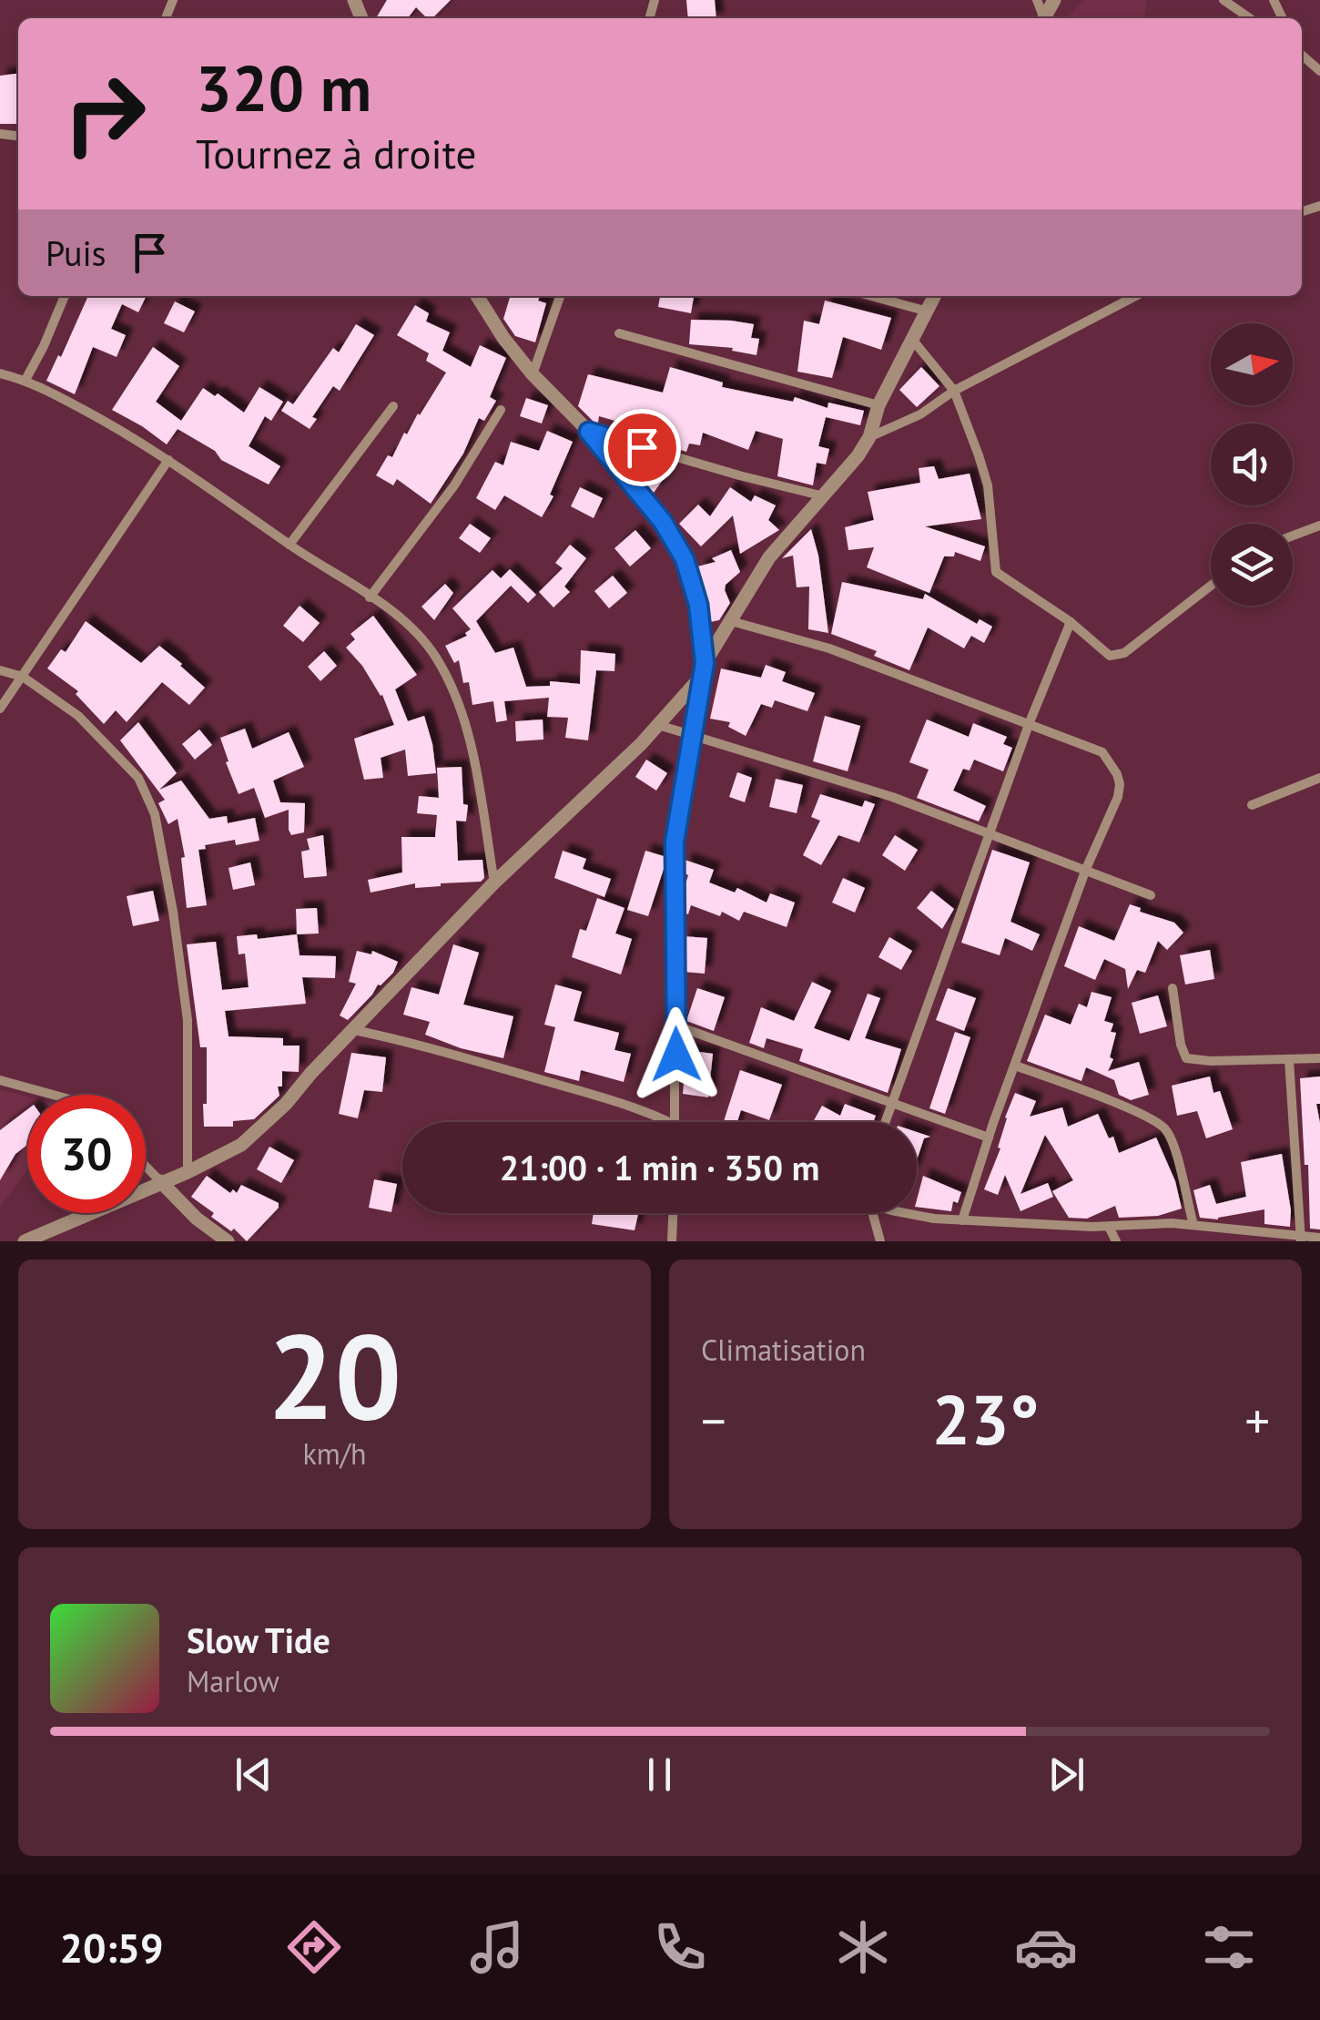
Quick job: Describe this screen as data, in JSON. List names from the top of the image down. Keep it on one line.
{"north":"right","page":{"turn":["320 m","Tournez à droite"],"then":"Puis","limit":"30","trip":"21:00 · 1 min · 350 m","tile":[["20","km/h"],"Climatisation"],"heat":["−","23°","+"],"song":["Slow Tide","Marlow"],"tabs":"20:59"}}
